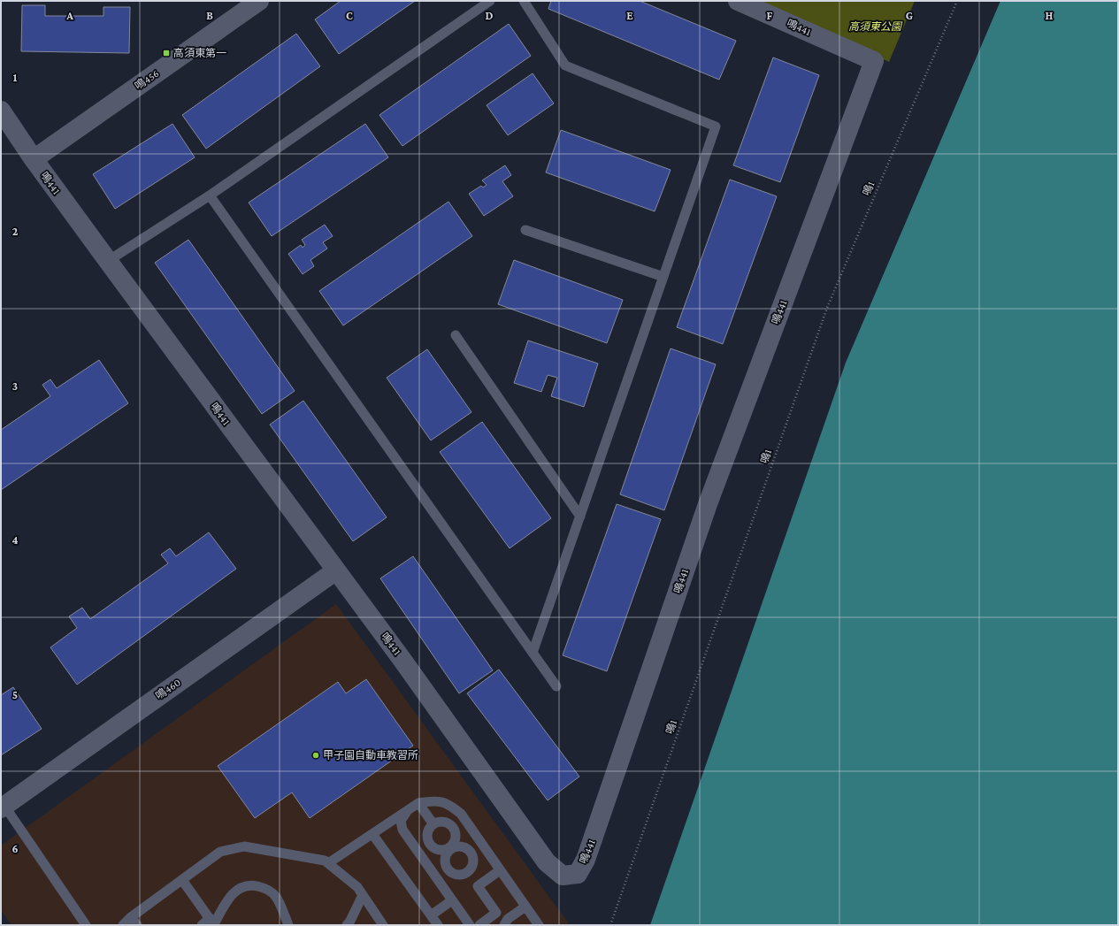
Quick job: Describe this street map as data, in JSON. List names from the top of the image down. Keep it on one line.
{"streets":{"street":["鳴441","鳴456","鳴460"],"path":["鳴1"]},"crossings":[["鳴441","鳴456"],["鳴441","鳴460"]],"parks":["高須東公園"],"places":{"transit":["高須東第一"],"other":["甲子園自動車教習所"]},"grid":{"columns":["A","B","C","D","E","F","G","H"],"rows":["1","2","3","4","5","6"]}}
